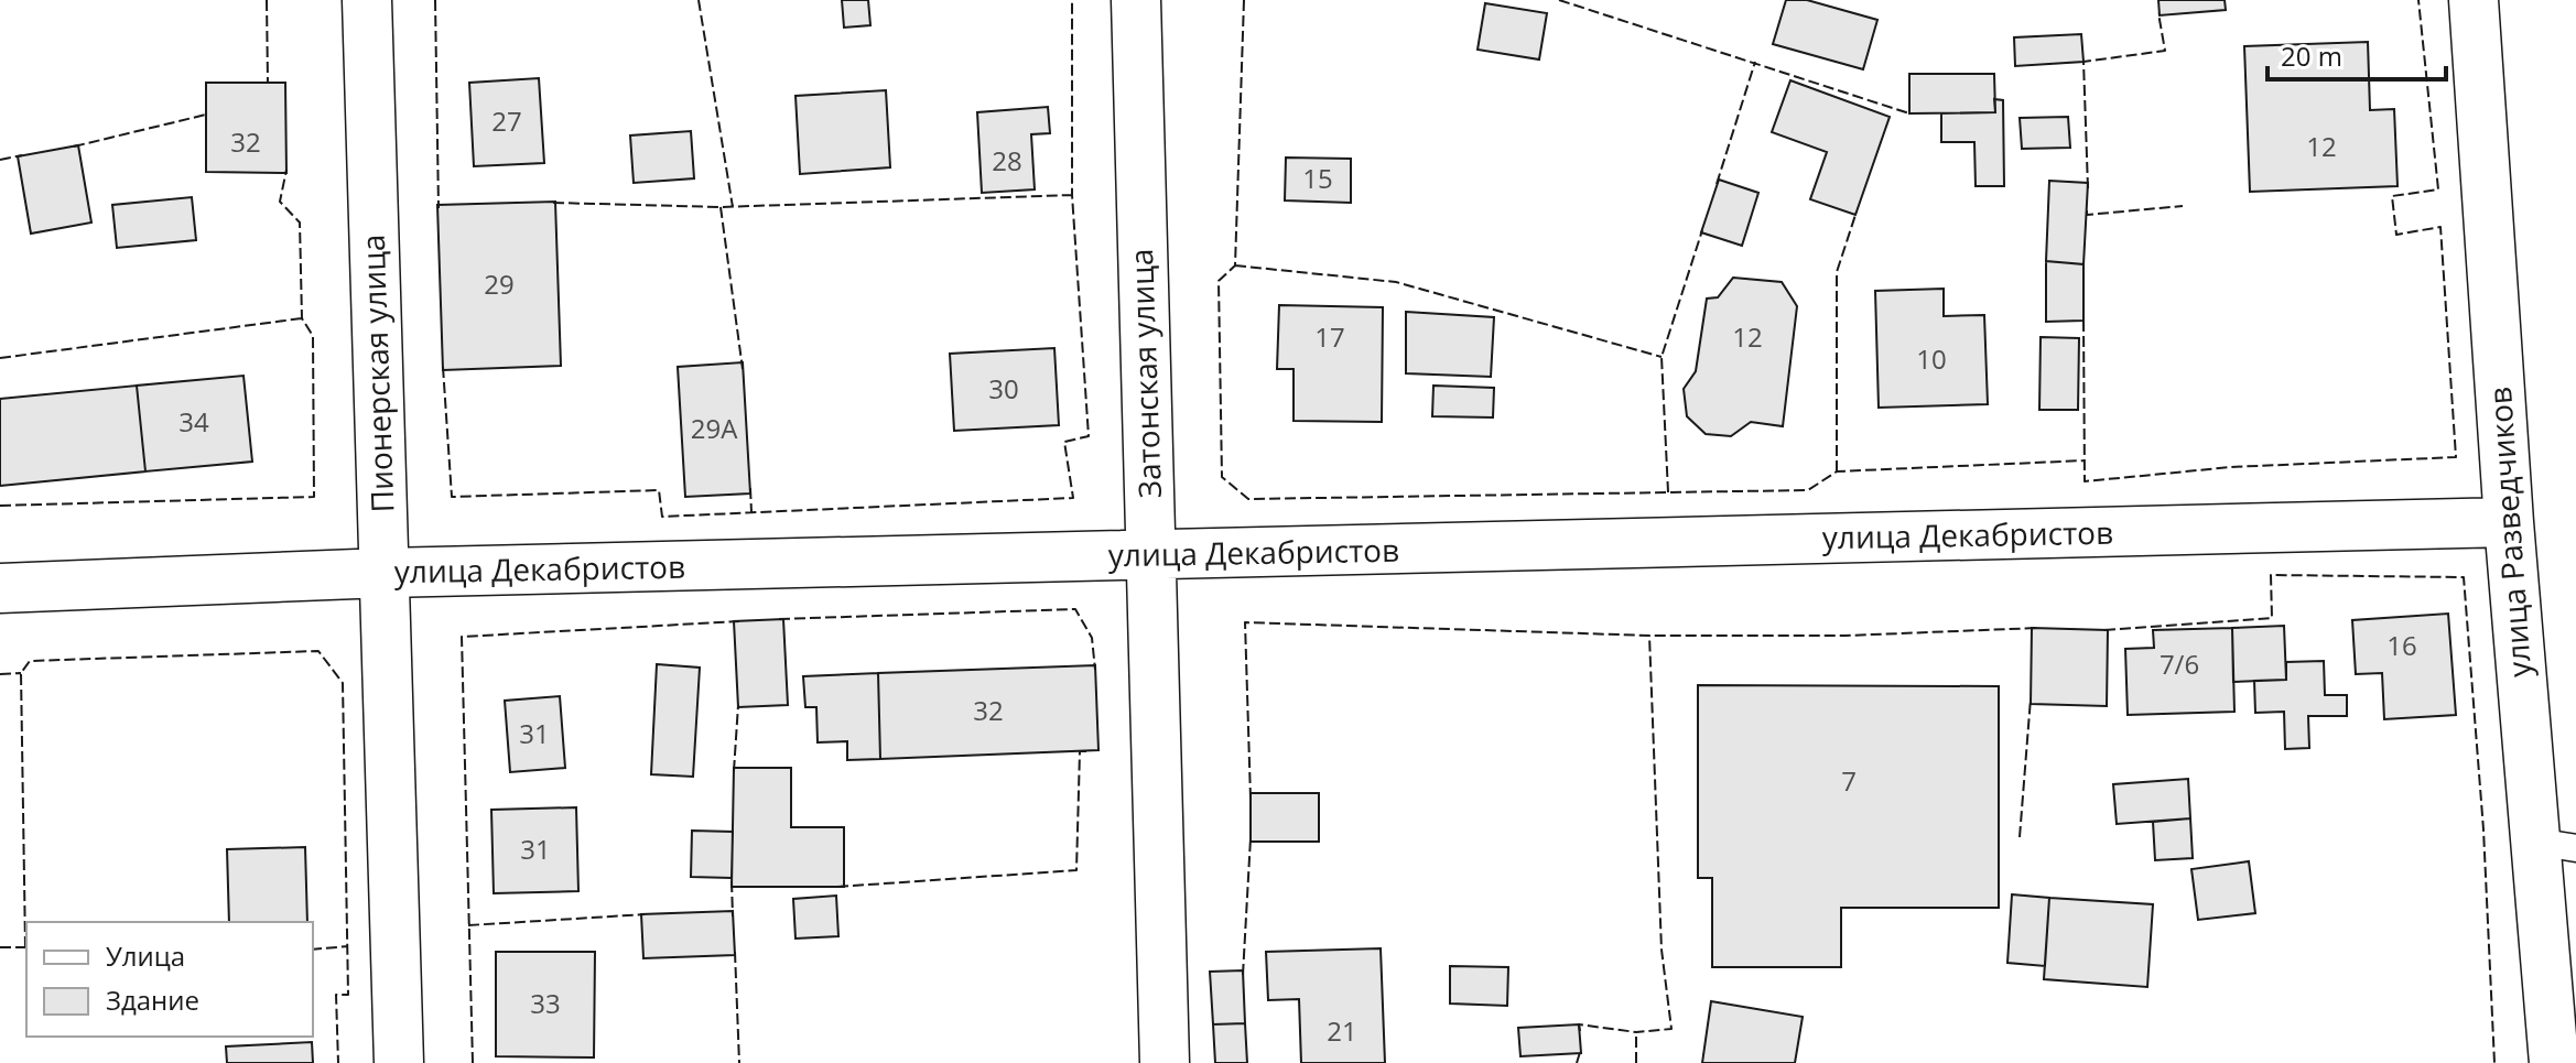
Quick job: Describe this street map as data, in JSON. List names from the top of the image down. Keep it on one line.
{"streets":{"street":["Пионерская улица","Затонская улица","улица Разведчиков","улица Декабристов"]},"crossings":[["Пионерская улица","улица Декабристов"],["Затонская улица","улица Декабристов"],["улица Разведчиков","улица Декабристов"]],"house_numbers":["27","32","12","28","15","29","17","12","10","30","34","29А","16","7/6","32","31","7","31","33","21"],"legend":["Улица","Здание"],"scale_bar":"20 m"}
